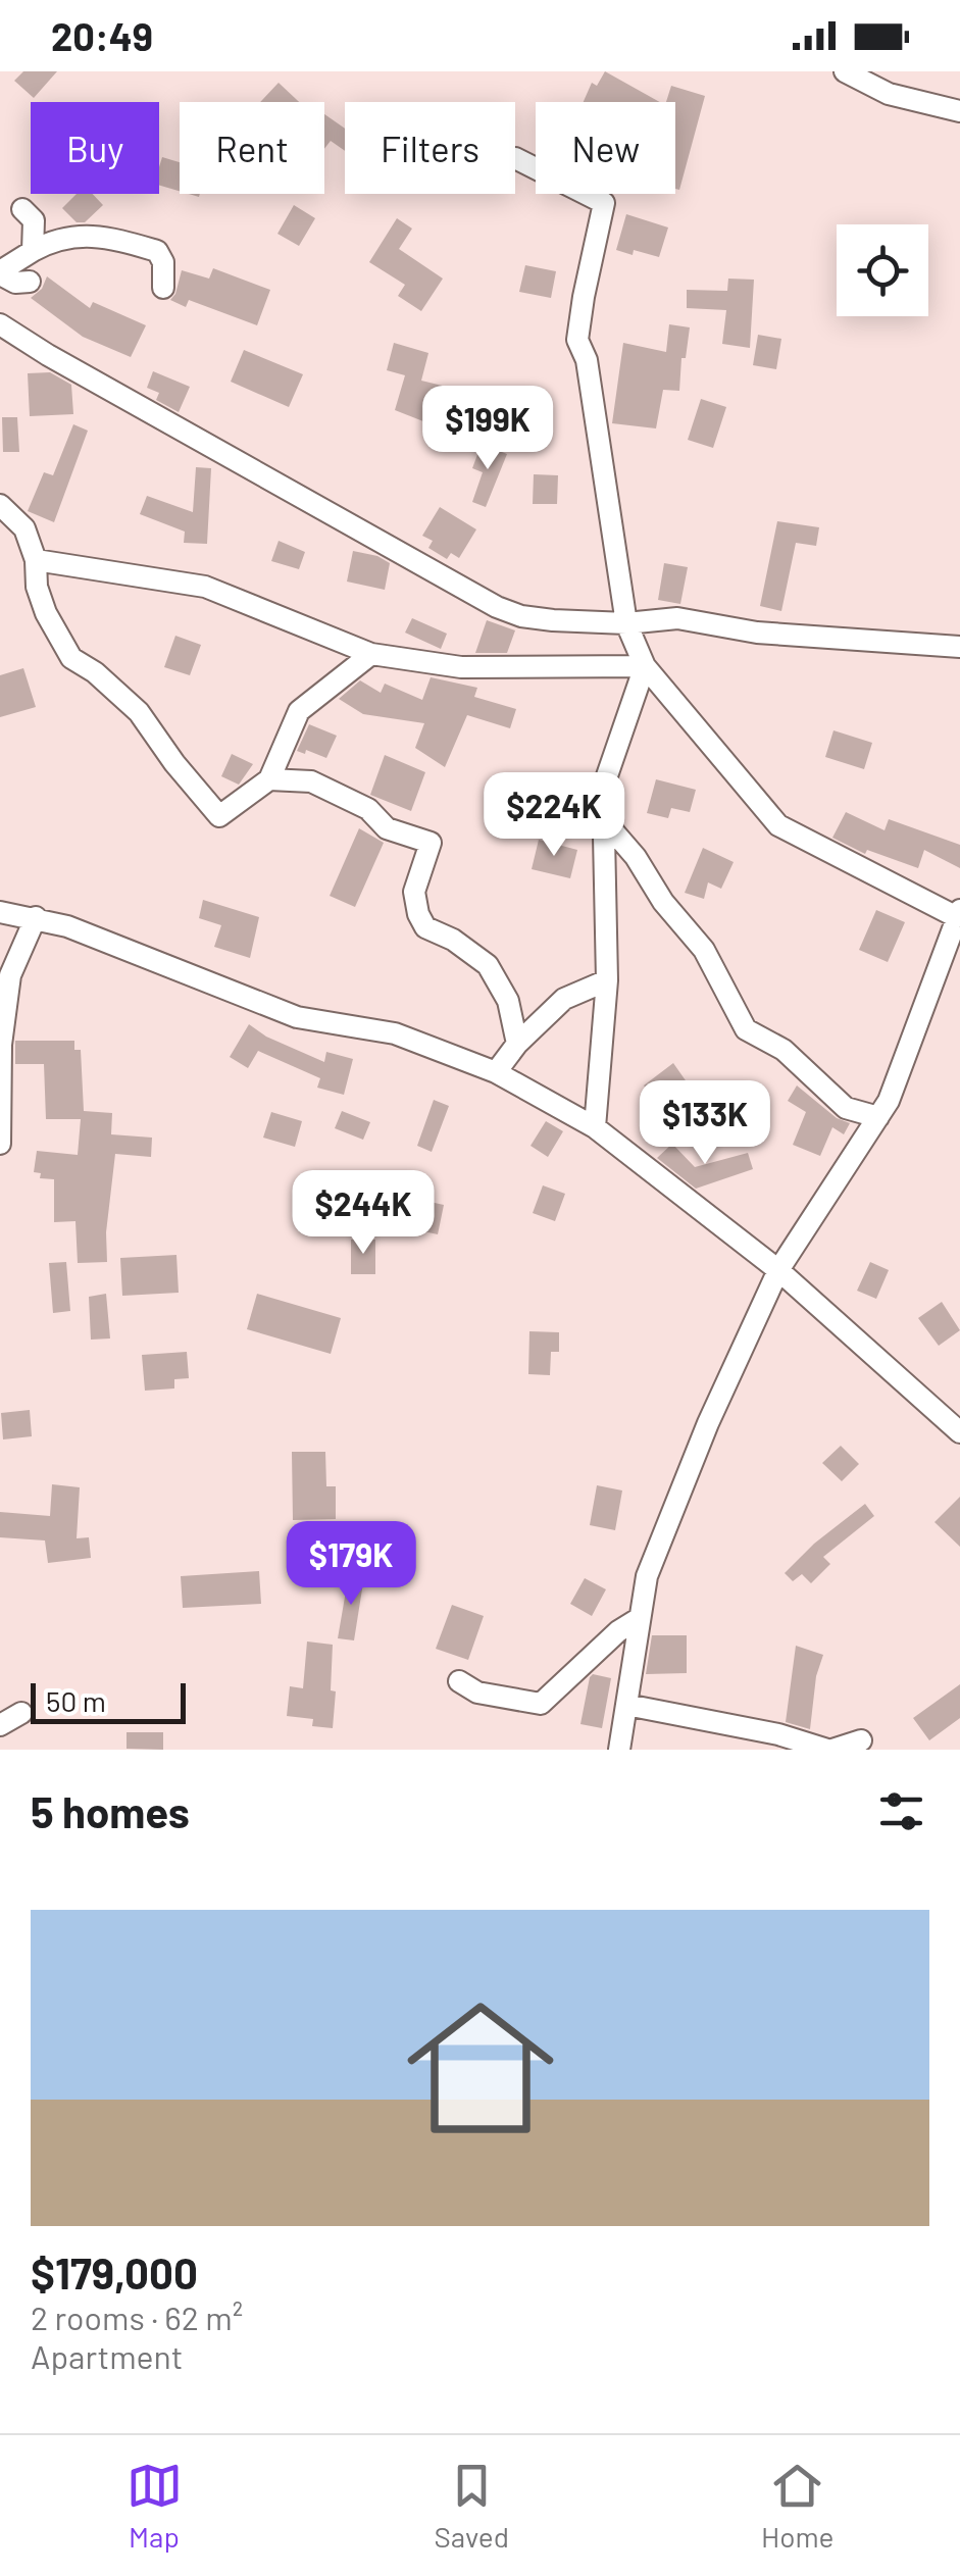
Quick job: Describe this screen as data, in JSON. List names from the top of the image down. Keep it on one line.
{"scale_bar":"50 m","page":{"status":"20:49","chip":["Buy","Rent","Filters","New"],"price":["$199K","$224K","$133K","$244K","$179K"],"scale":"50 m","heading":"5 homes","list":[{"name":"$179,000","note":"2 rooms · 62 m² · Apartment"}],"tabs":["Map","Saved","Home"]}}
